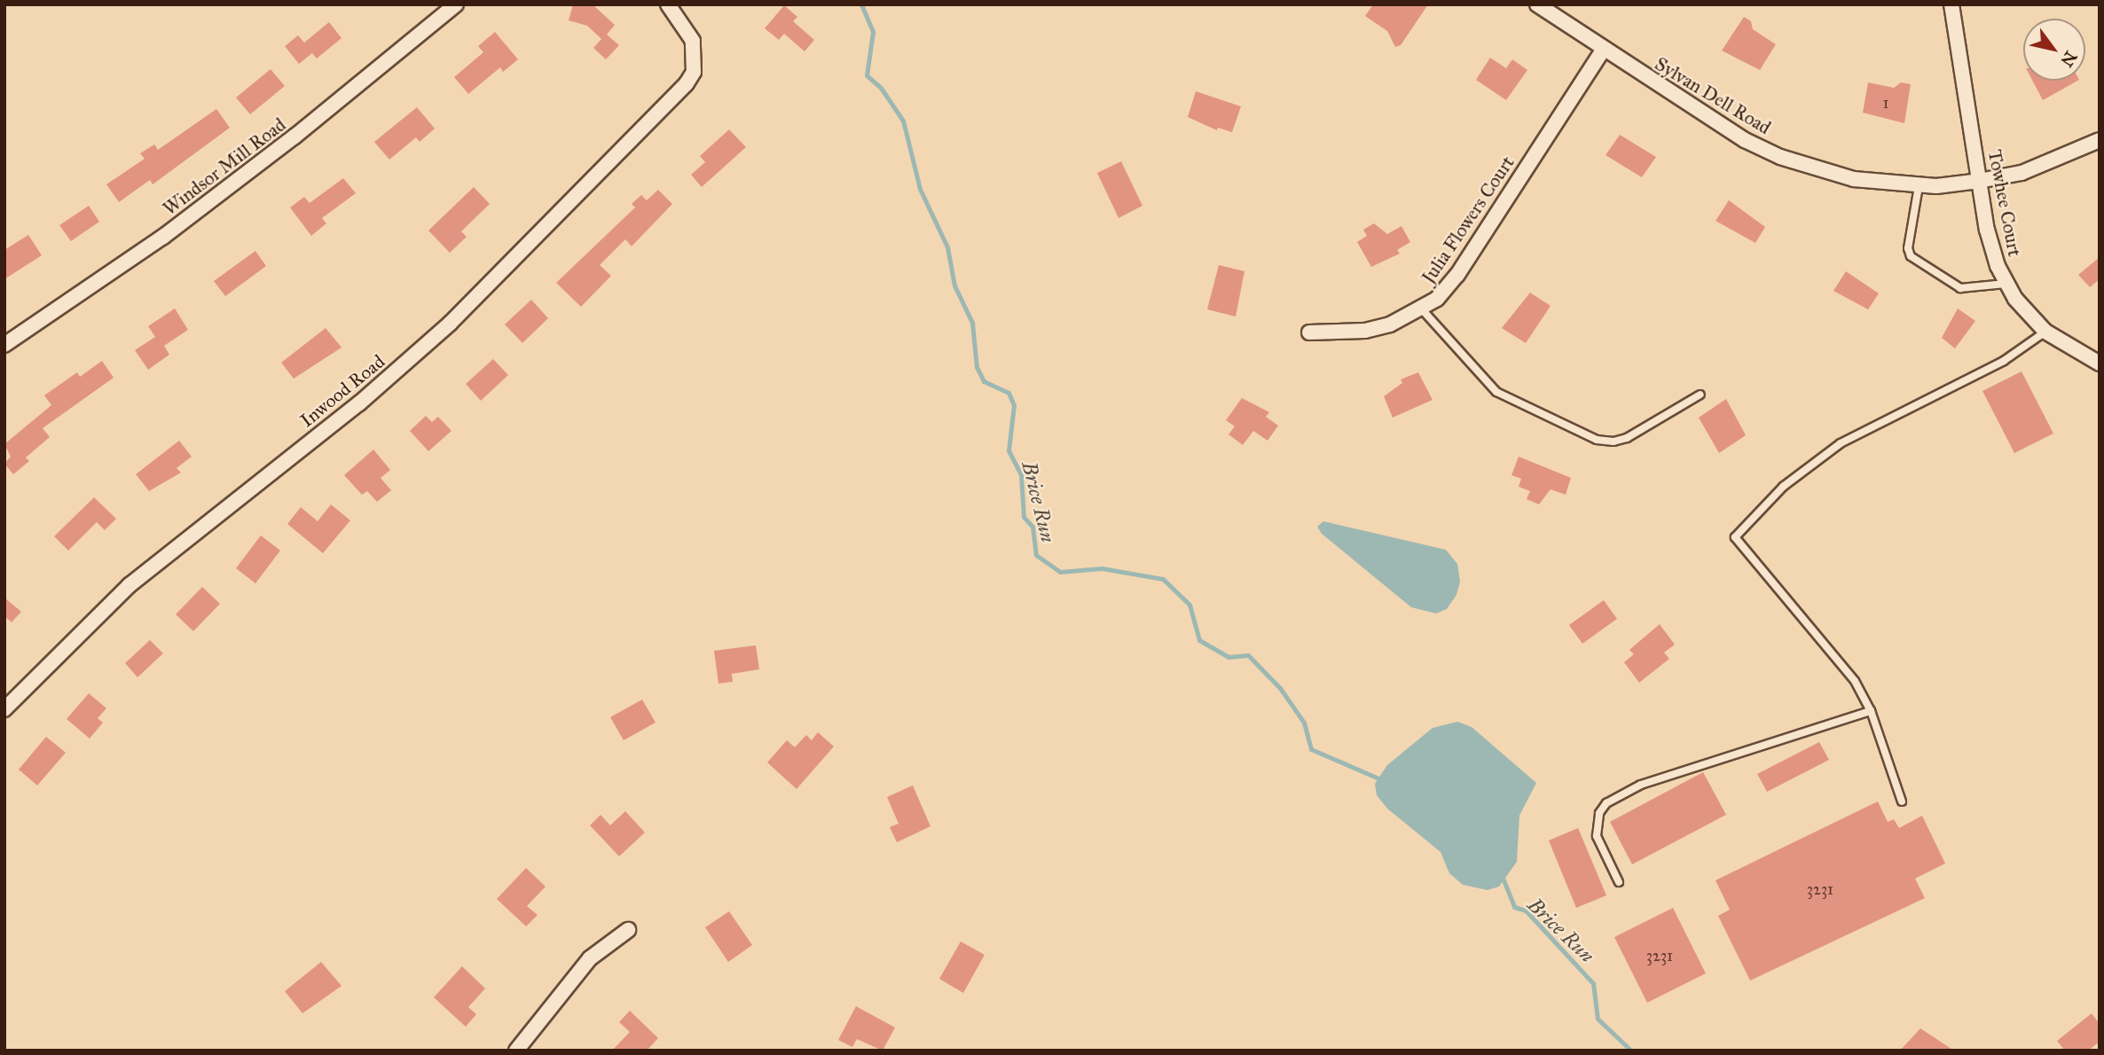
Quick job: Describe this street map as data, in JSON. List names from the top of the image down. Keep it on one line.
{"streets":{"street":["Sylvan Dell Road","Windsor Mill Road","Towhee Court","Julia Flowers Court","Inwood Road"]},"crossings":[["Sylvan Dell Road","Towhee Court"],["Sylvan Dell Road","Julia Flowers Court"]],"water":["Brice Run"],"house_numbers":["1","3231","3231"],"north":"bottom right"}
